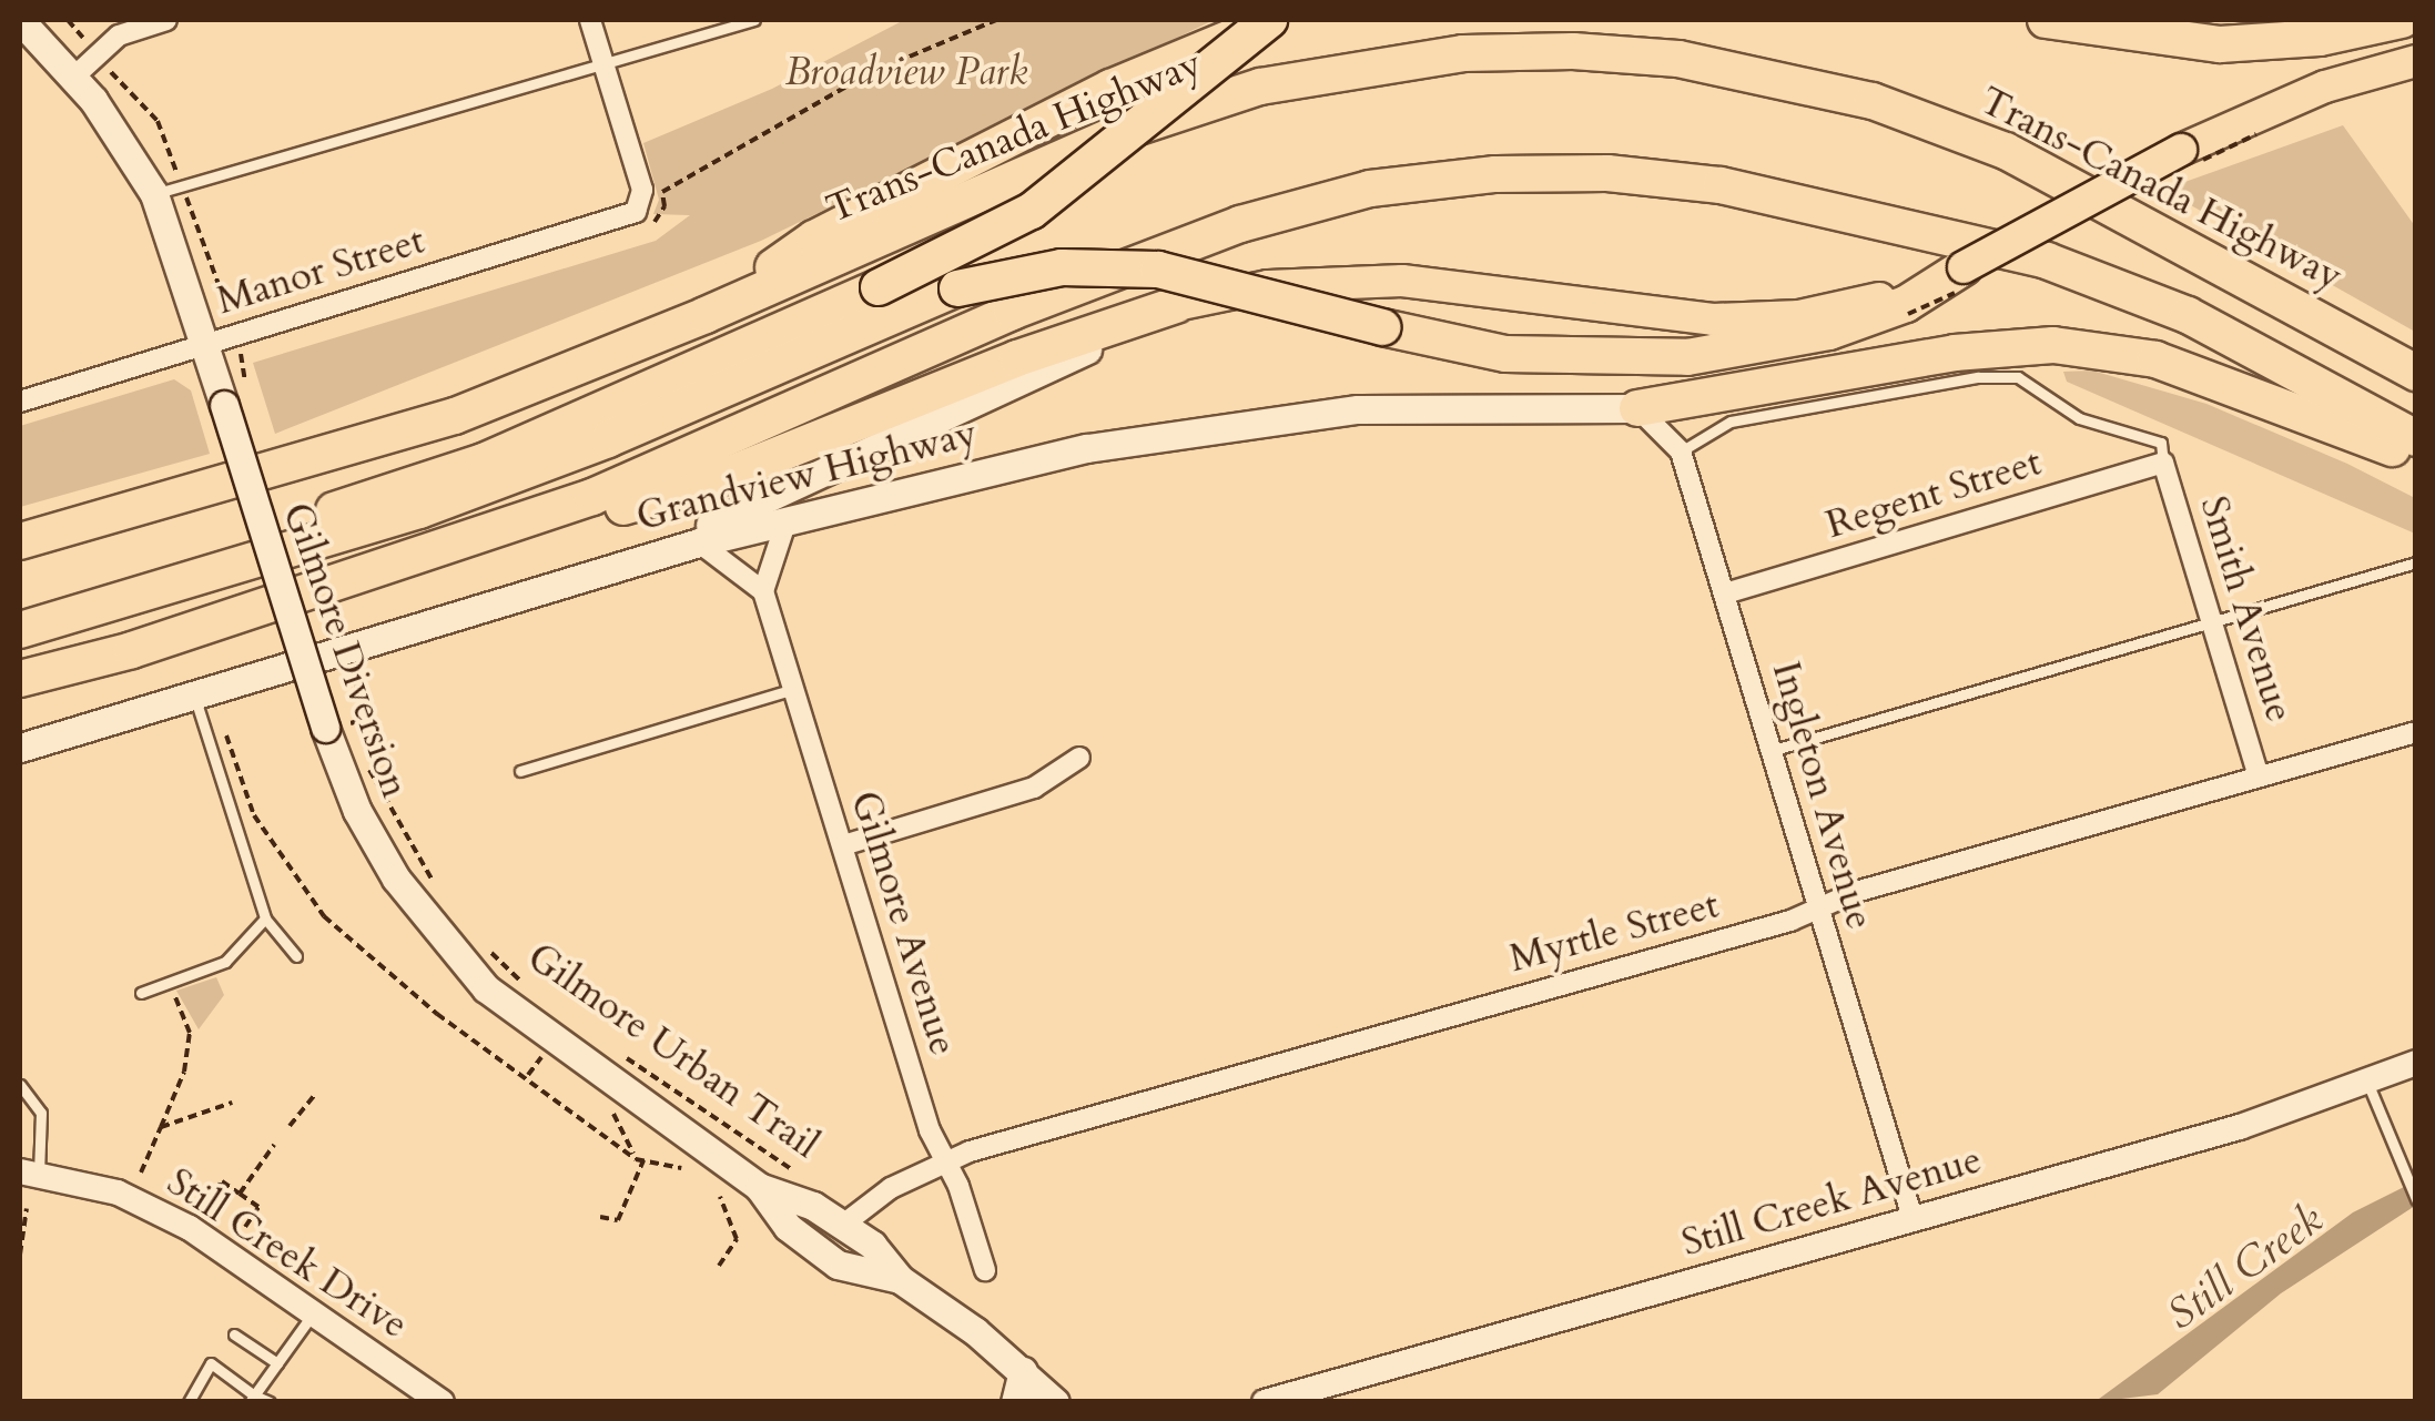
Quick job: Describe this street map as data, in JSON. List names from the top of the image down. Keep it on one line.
{"streets":{"highway":["Trans-Canada Highway"],"main road":["Grandview Highway","Gilmore Diversion"],"street":["Manor Street","Regent Street","Smith Avenue","Ingleton Avenue","Gilmore Avenue","Myrtle Street","Still Creek Avenue","Still Creek Drive"],"path":["Gilmore Urban Trail"]},"crossings":[["Manor Street","Gilmore Diversion"],["Grandview Highway","Ingleton Avenue"],["Regent Street","Smith Avenue"],["Regent Street","Ingleton Avenue"],["Smith Avenue","Myrtle Street"],["Gilmore Diversion","Myrtle Street"],["Ingleton Avenue","Myrtle Street"],["Ingleton Avenue","Still Creek Avenue"],["Gilmore Avenue","Myrtle Street"]],"water":["Still Creek"],"parks":["Broadview Park"]}
